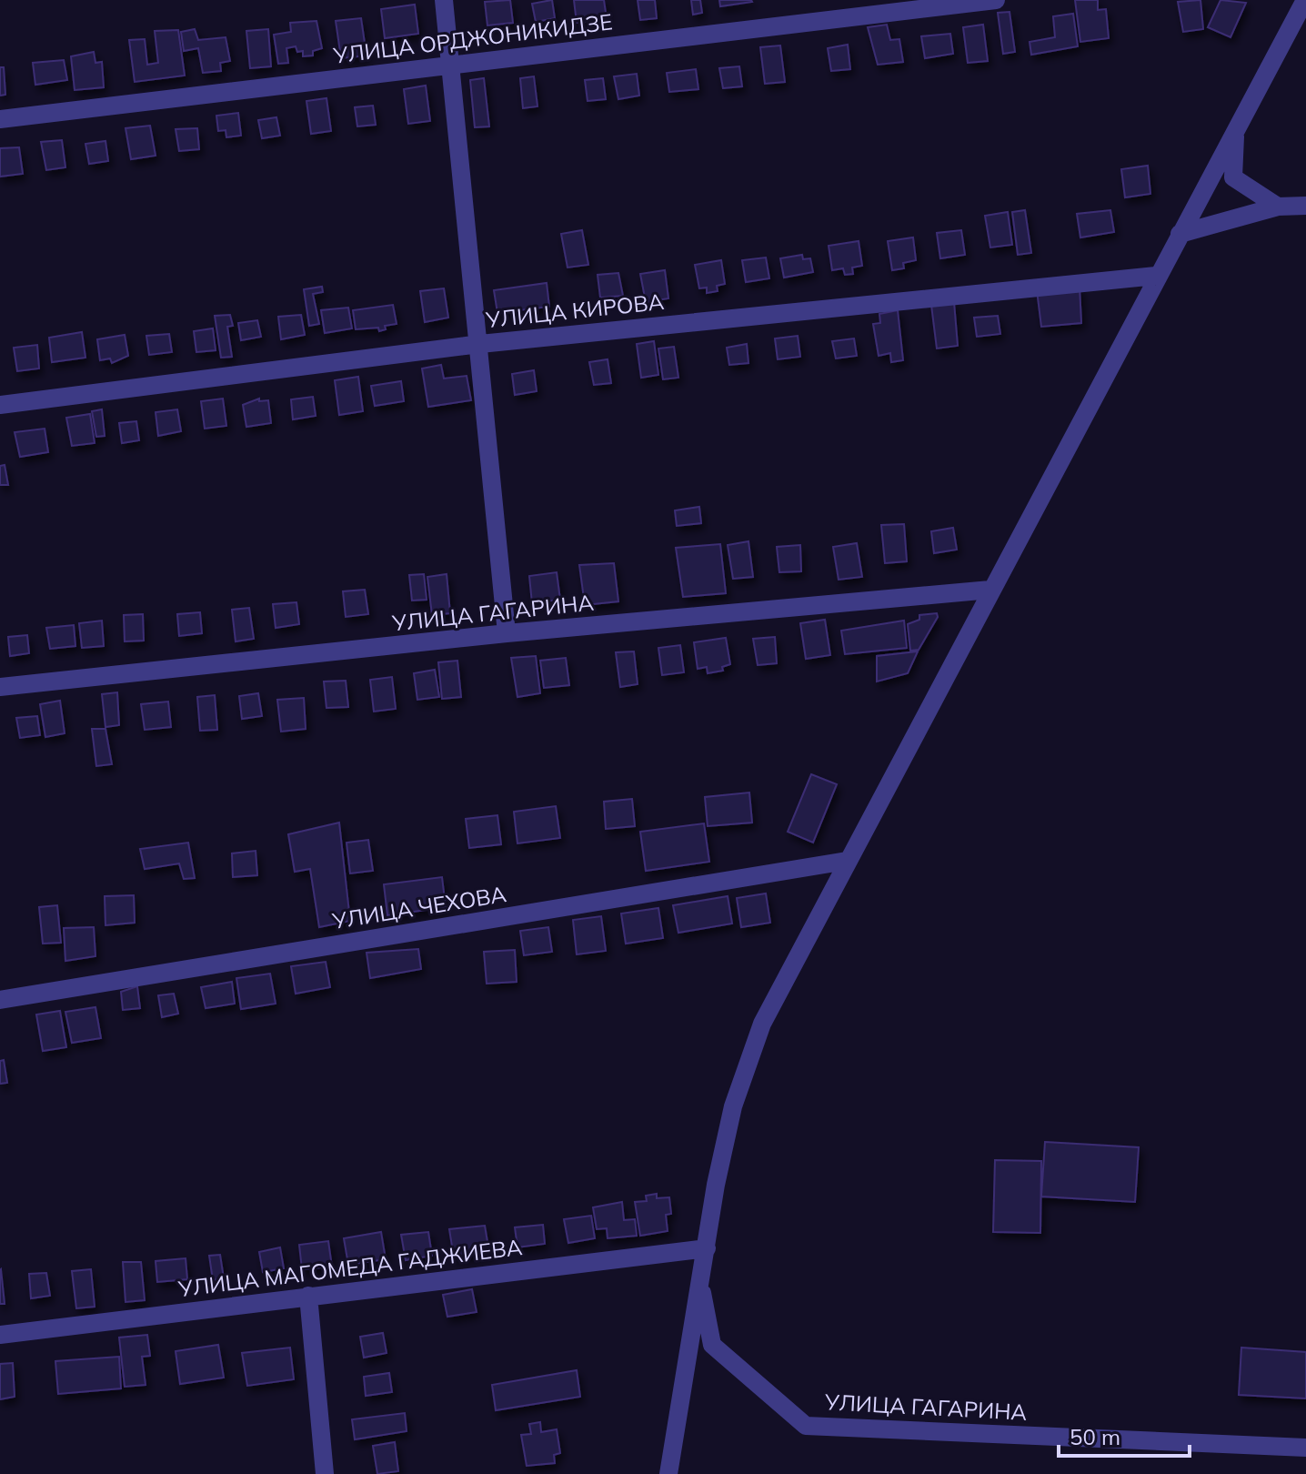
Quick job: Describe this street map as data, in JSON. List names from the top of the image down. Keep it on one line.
{"streets":{"street":["УЛИЦА ОРДЖОНИКИДЗЕ","УЛИЦА КИРОВА","УЛИЦА ГАГАРИНА","УЛИЦА ЧЕХОВА","УЛИЦА МАГОМЕДА ГАДЖИЕВА"]},"scale_bar":"50 m"}
